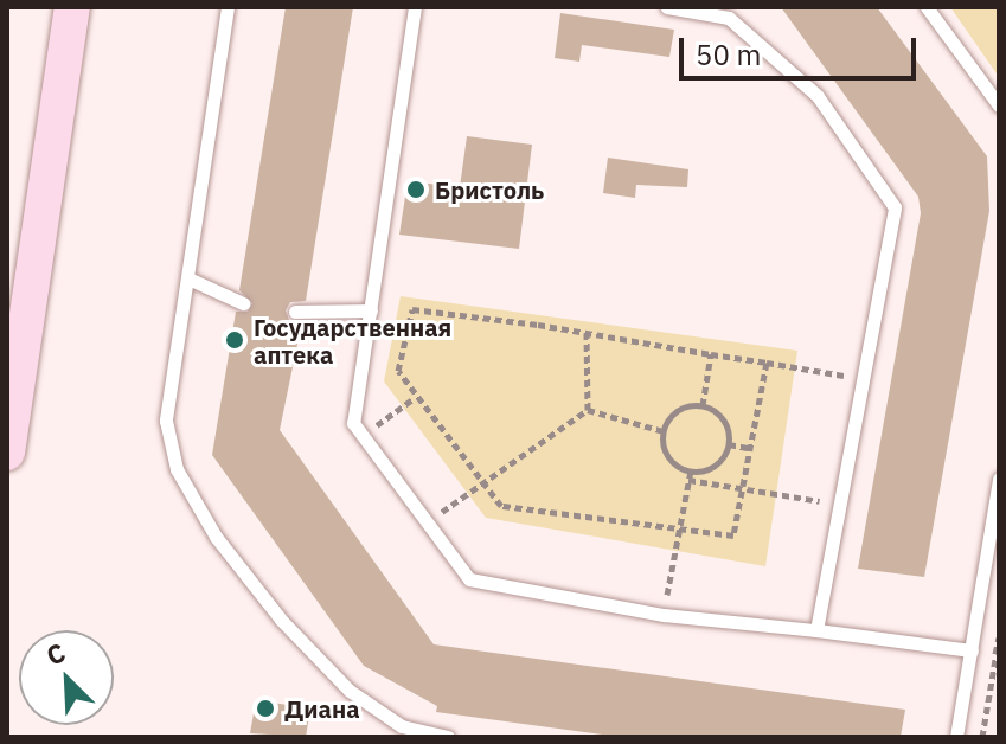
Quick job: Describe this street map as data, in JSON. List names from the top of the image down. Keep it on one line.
{"places":["Бристоль","Государственная аптека","Диана"],"scale_bar":"50 m","north":"top left"}
